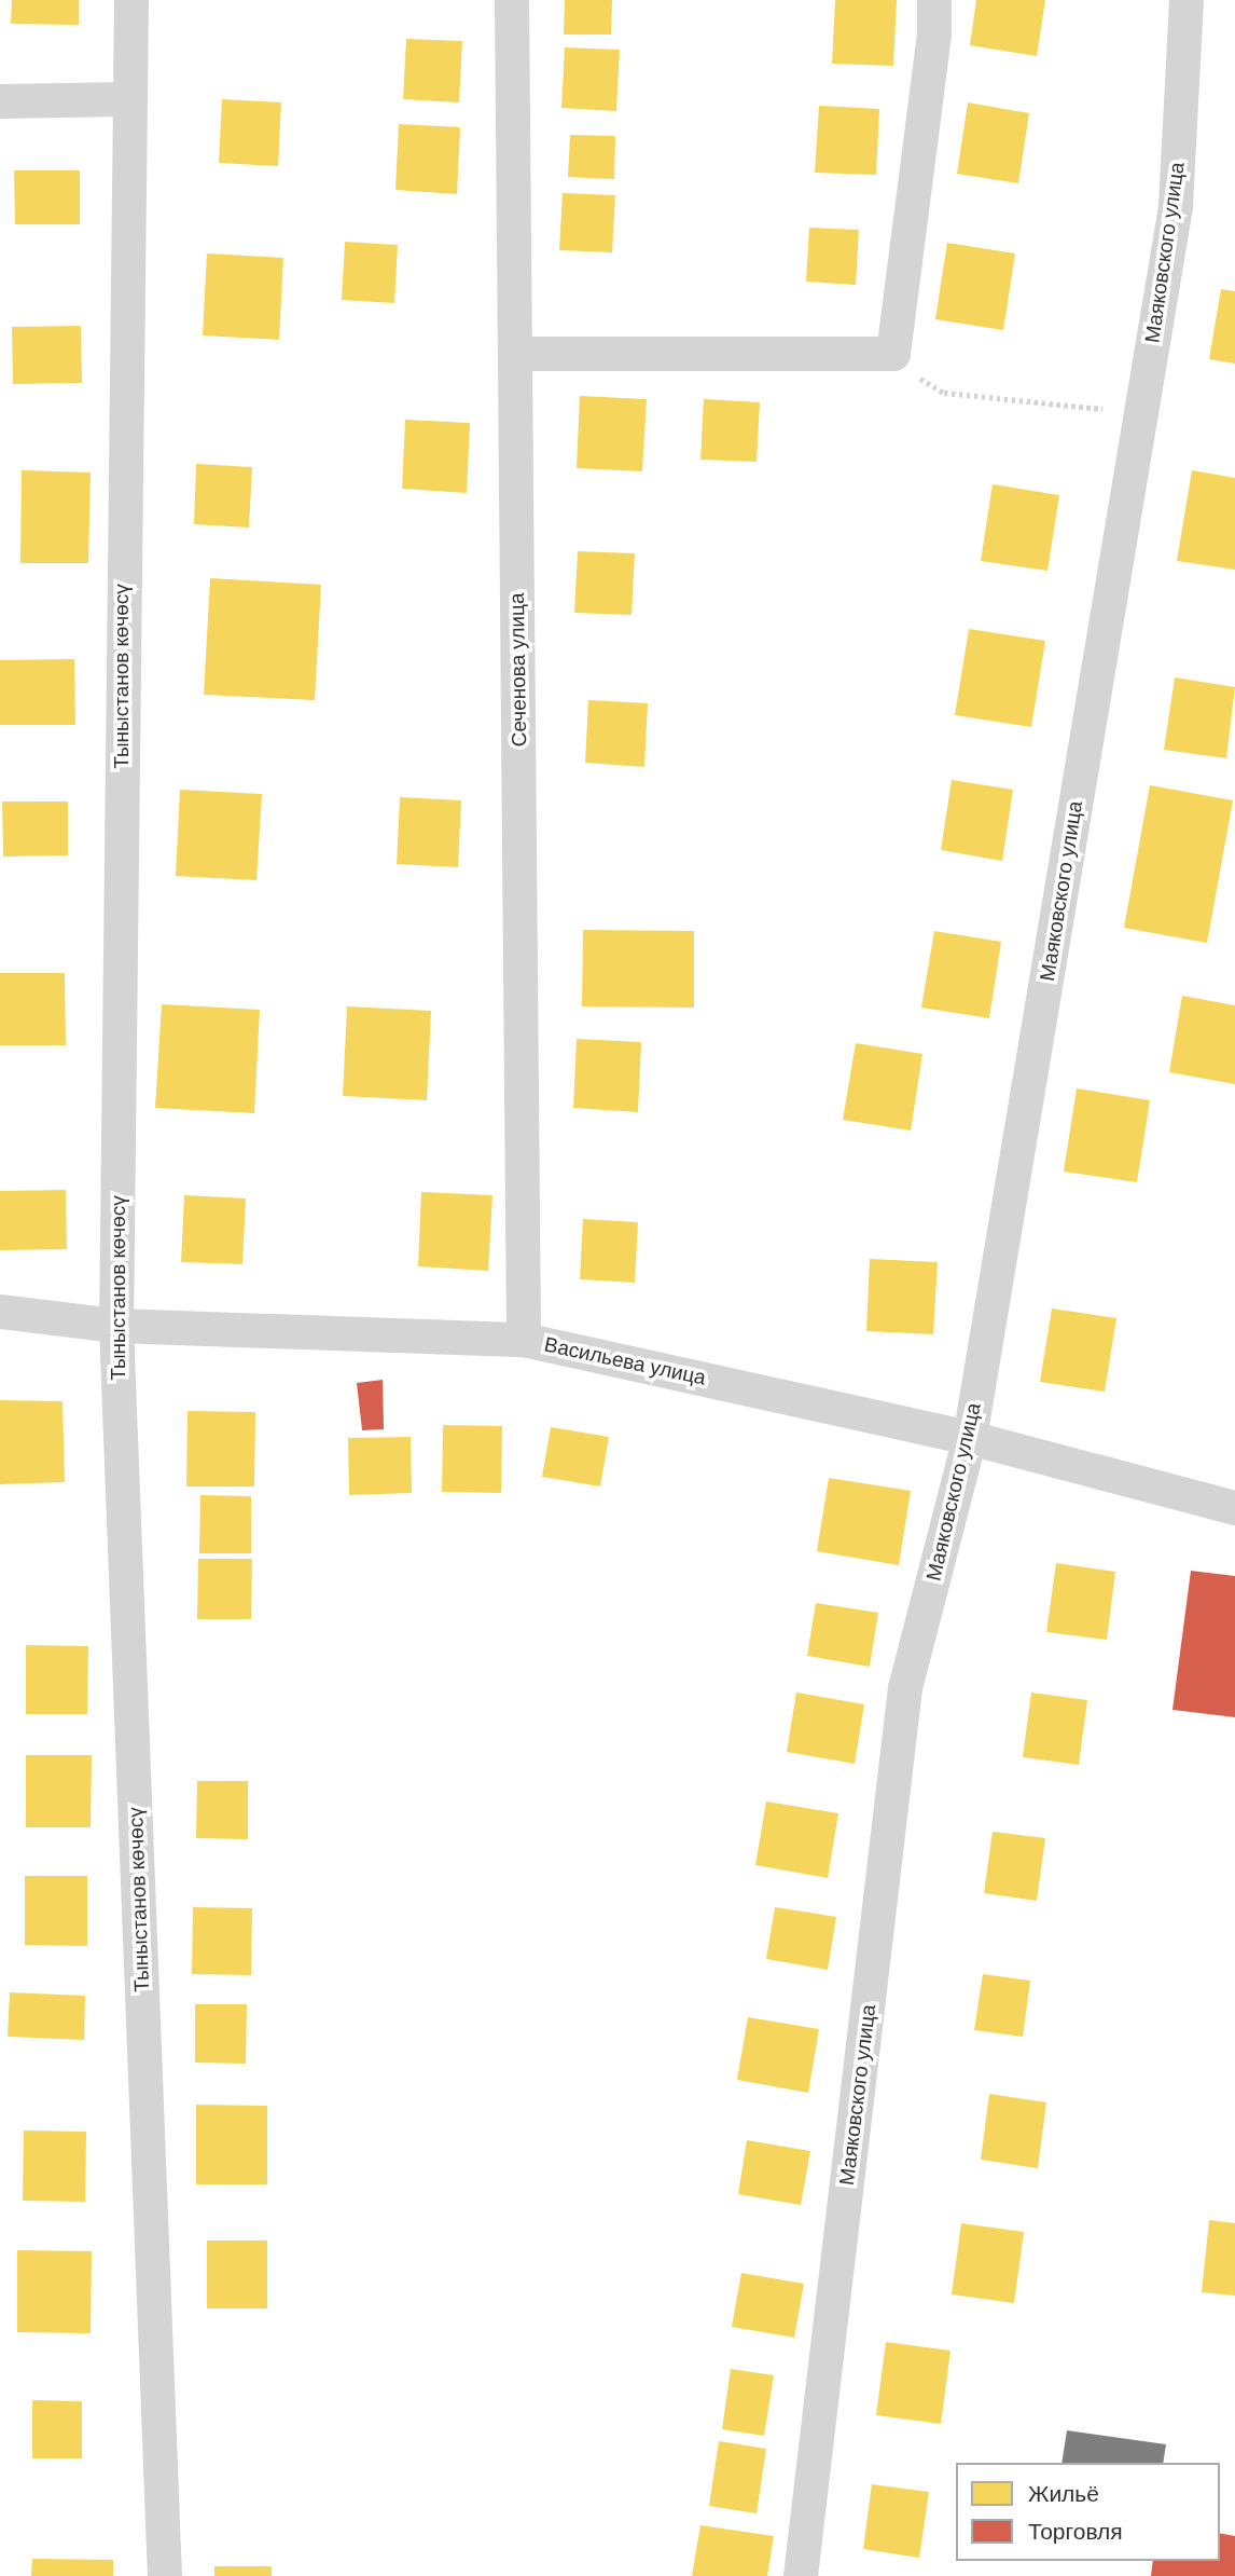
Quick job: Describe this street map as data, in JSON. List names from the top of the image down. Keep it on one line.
{"streets":{"street":["Маяковского улица","Сеченова улица","Тыныстанов көчөсү","Васильева улица"]},"crossings":[["Маяковского улица","Васильева улица"],["Сеченова улица","Васильева улица"],["Тыныстанов көчөсү","Васильева улица"]],"legend":["Жильё","Торговля"]}
